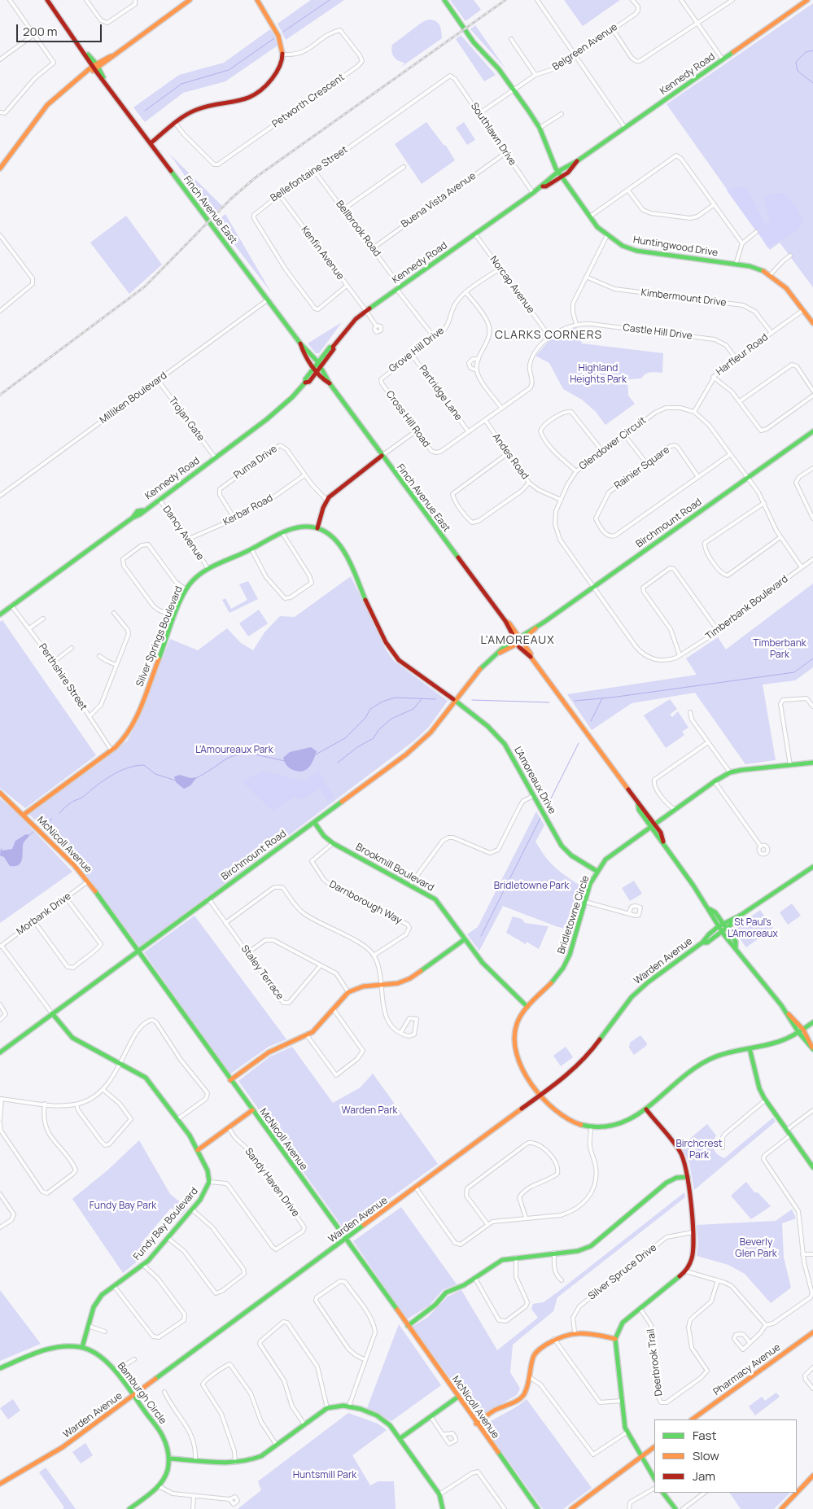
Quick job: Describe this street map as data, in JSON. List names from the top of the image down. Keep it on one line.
{"streets":{"street":["Belgreen Avenue","Kennedy Road","Petworth Crescent","Southlawn Drive","Bellefontaine Street","Buena Vista Avenue","Finch Avenue East","Bellbrook Road","Huntingwood Drive","Kenfin Avenue","Norcap Avenue","Kimbermount Drive","Castle Hill Drive","Grove Hill Drive","Harfleur Road","Partridge Lane","Milliken Boulevard","Trojan Gate","Cross Hill Road","Glendower Circuit","Andes Road","Puma Drive","Rainier Square","Kerbar Road","Birchmount Road","Dancy Avenue","Timberbank Boulevard","Silver Springs Boulevard","Perthshire Street","L'Amoreaux Drive","McNicoll Avenue","Brookmill Boulevard","Darnborough Way","Morbank Drive","Bridletowne Circle","Warden Avenue","Staley Terrace","Sandy Haven Drive","Fundy Bay Boulevard","Silver Spruce Drive","Deerbrook Trail","Pharmacy Avenue","Bamburgh Circle"]},"crossings":[["Belgreen Avenue","Southlawn Drive"],["Belgreen Avenue","Huntingwood Drive"],["Kennedy Road","Southlawn Drive"],["Kennedy Road","Finch Avenue East"],["Kennedy Road","Bellbrook Road"],["Kennedy Road","Huntingwood Drive"],["Kennedy Road","Kenfin Avenue"],["Kennedy Road","Norcap Avenue"],["Kennedy Road","Trojan Gate"],["Kennedy Road","Dancy Avenue"],["Kennedy Road","Perthshire Street"],["Southlawn Drive","Bellefontaine Street"],["Southlawn Drive","Buena Vista Avenue"],["Bellefontaine Street","Bellbrook Road"],["Bellefontaine Street","Kenfin Avenue"],["Buena Vista Avenue","Bellbrook Road"],["Finch Avenue East","Milliken Boulevard"],["Finch Avenue East","Birchmount Road"],["Finch Avenue East","Bridletowne Circle"],["Finch Avenue East","Warden Avenue"],["Bellbrook Road","Grove Hill Drive"],["Huntingwood Drive","Harfleur Road"],["Norcap Avenue","Castle Hill Drive"],["Norcap Avenue","Grove Hill Drive"],["Kimbermount Drive","Harfleur Road"],["Castle Hill Drive","Harfleur Road"],["Castle Hill Drive","Partridge Lane"],["Castle Hill Drive","Cross Hill Road"],["Castle Hill Drive","Andes Road"],["Grove Hill Drive","Partridge Lane"],["Grove Hill Drive","Cross Hill Road"],["Harfleur Road","Glendower Circuit"],["Milliken Boulevard","Trojan Gate"],["Glendower Circuit","Andes Road"],["Glendower Circuit","Rainier Square"],["Glendower Circuit","Birchmount Road"],["Glendower Circuit","Timberbank Boulevard"],["Puma Drive","Kerbar Road"],["Kerbar Road","Dancy Avenue"],["Birchmount Road","Timberbank Boulevard"],["Birchmount Road","L'Amoreaux Drive"],["Birchmount Road","McNicoll Avenue"],["Birchmount Road","Brookmill Boulevard"],["Birchmount Road","Staley Terrace"],["Birchmount Road","Fundy Bay Boulevard"],["Dancy Avenue","Silver Springs Boulevard"],["Silver Springs Boulevard","Perthshire Street"],["Silver Springs Boulevard","McNicoll Avenue"],["L'Amoreaux Drive","Bridletowne Circle"],["McNicoll Avenue","Morbank Drive"],["McNicoll Avenue","Warden Avenue"],["Brookmill Boulevard","Darnborough Way"],["Brookmill Boulevard","Bridletowne Circle"],["Bridletowne Circle","Warden Avenue"],["Warden Avenue","Bamburgh Circle"],["Sandy Haven Drive","Fundy Bay Boulevard"],["Fundy Bay Boulevard","Bamburgh Circle"]],"districts":["CLARKS CORNERS","L'AMOREAUX"],"parks":["Highland Heights Park","Timberbank Park","L'Amoureaux Park","Bridletowne Park","St Paul's L'Amoreaux","Warden Park","Birchcrest Park","Fundy Bay Park","Beverly Glen Park","Huntsmill Park"],"legend":["Fast","Slow","Jam"],"scale_bar":"200 m"}
